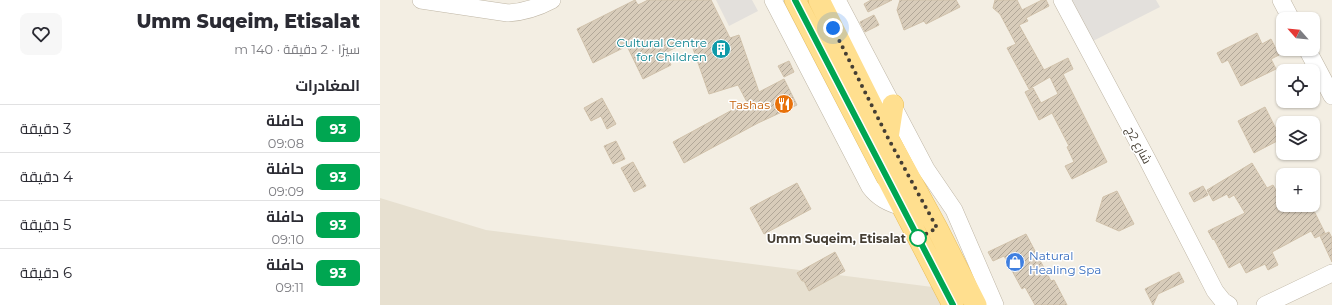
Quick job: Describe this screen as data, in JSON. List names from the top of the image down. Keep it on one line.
{"streets":{"street":["شارع 2ج"]},"places":{"building":["Cultural Centre for Children"],"restaurant":["Tashas"],"other":["Umm Suqeim, Etisalat"],"shop":["Natural Healing Spa"]},"lines":["bus line 93"],"north":"top left","page":{"heading":[["Umm Suqeim, Etisalat","سيرًا · 2 دقيقة · 140 m"],"المغادرات"],"map_buttons":"+","list":[{"mark":"93","name":"حافلة","note":"09:08","value":"3 دقيقة"},{"mark":"93","name":"حافلة","note":"09:09","value":"4 دقيقة"},{"mark":"93","name":"حافلة","note":"09:10","value":"5 دقيقة"},{"mark":"93","name":"حافلة","note":"09:11","value":"6 دقيقة"}]}}
